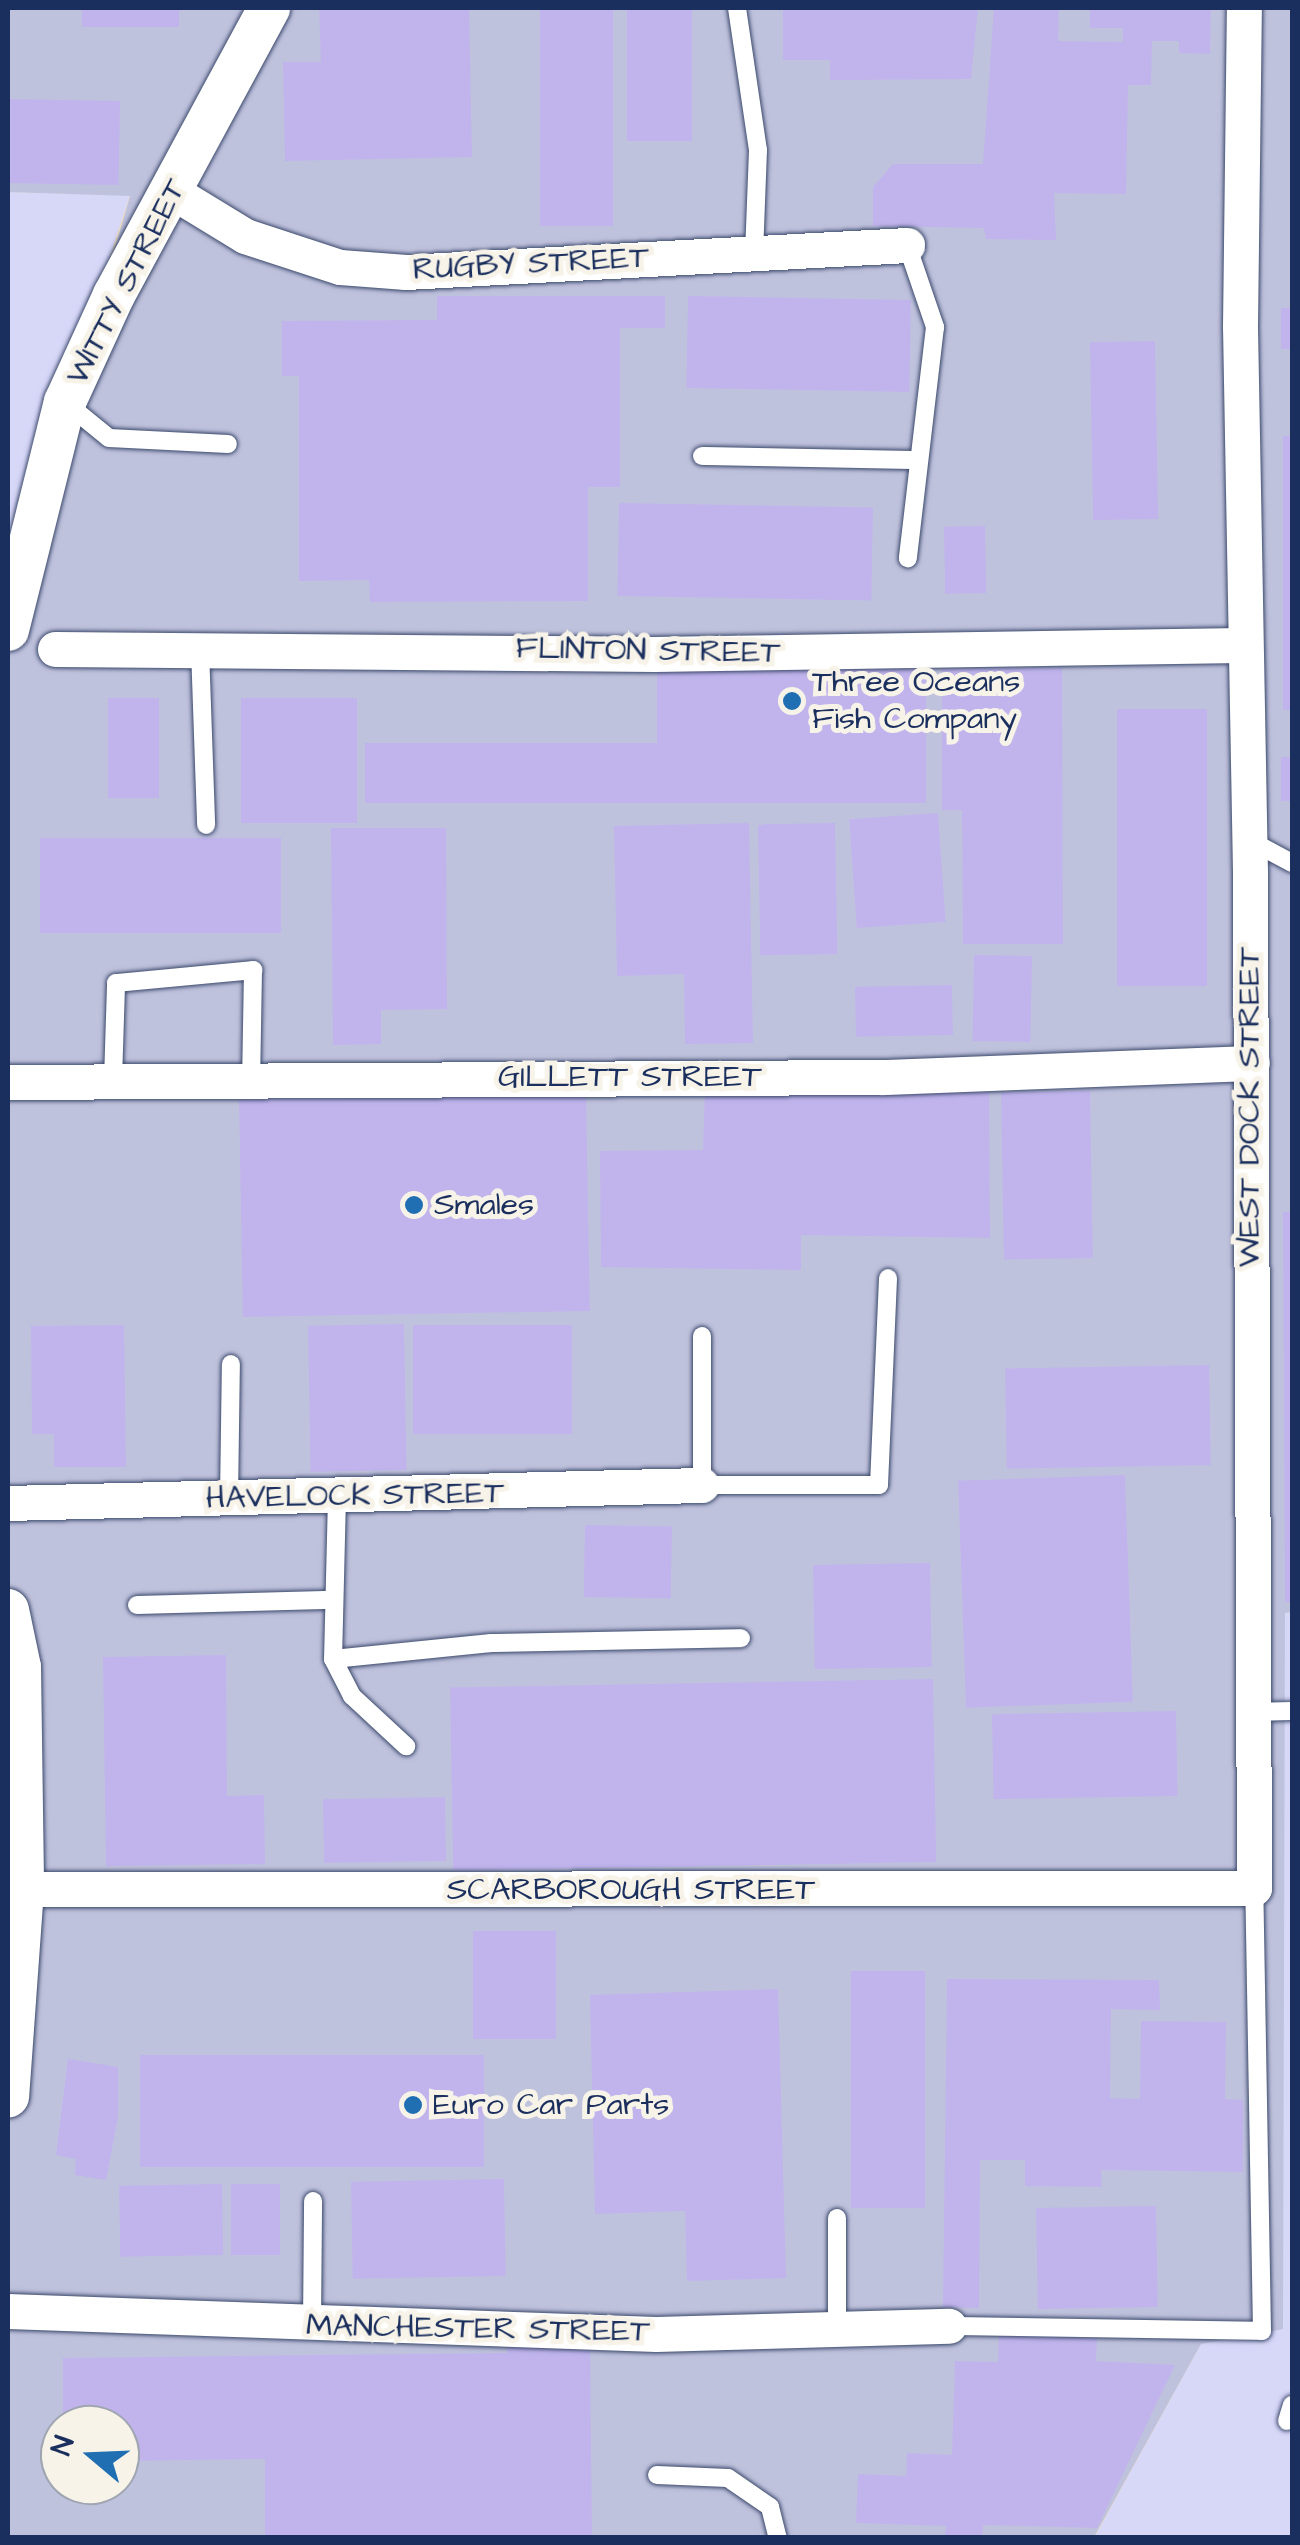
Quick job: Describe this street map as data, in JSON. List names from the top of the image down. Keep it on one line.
{"streets":{"street":["RUGBY STREET","WITTY STREET","FLINTON STREET","GILLETT STREET","WEST DOCK STREET","HAVELOCK STREET","SCARBOROUGH STREET","MANCHESTER STREET"]},"crossings":[["RUGBY STREET","WITTY STREET"],["FLINTON STREET","WEST DOCK STREET"],["GILLETT STREET","WEST DOCK STREET"],["WEST DOCK STREET","SCARBOROUGH STREET"]],"places":["Three Oceans Fish Company","Smales","Euro Car Parts"],"north":"left"}
